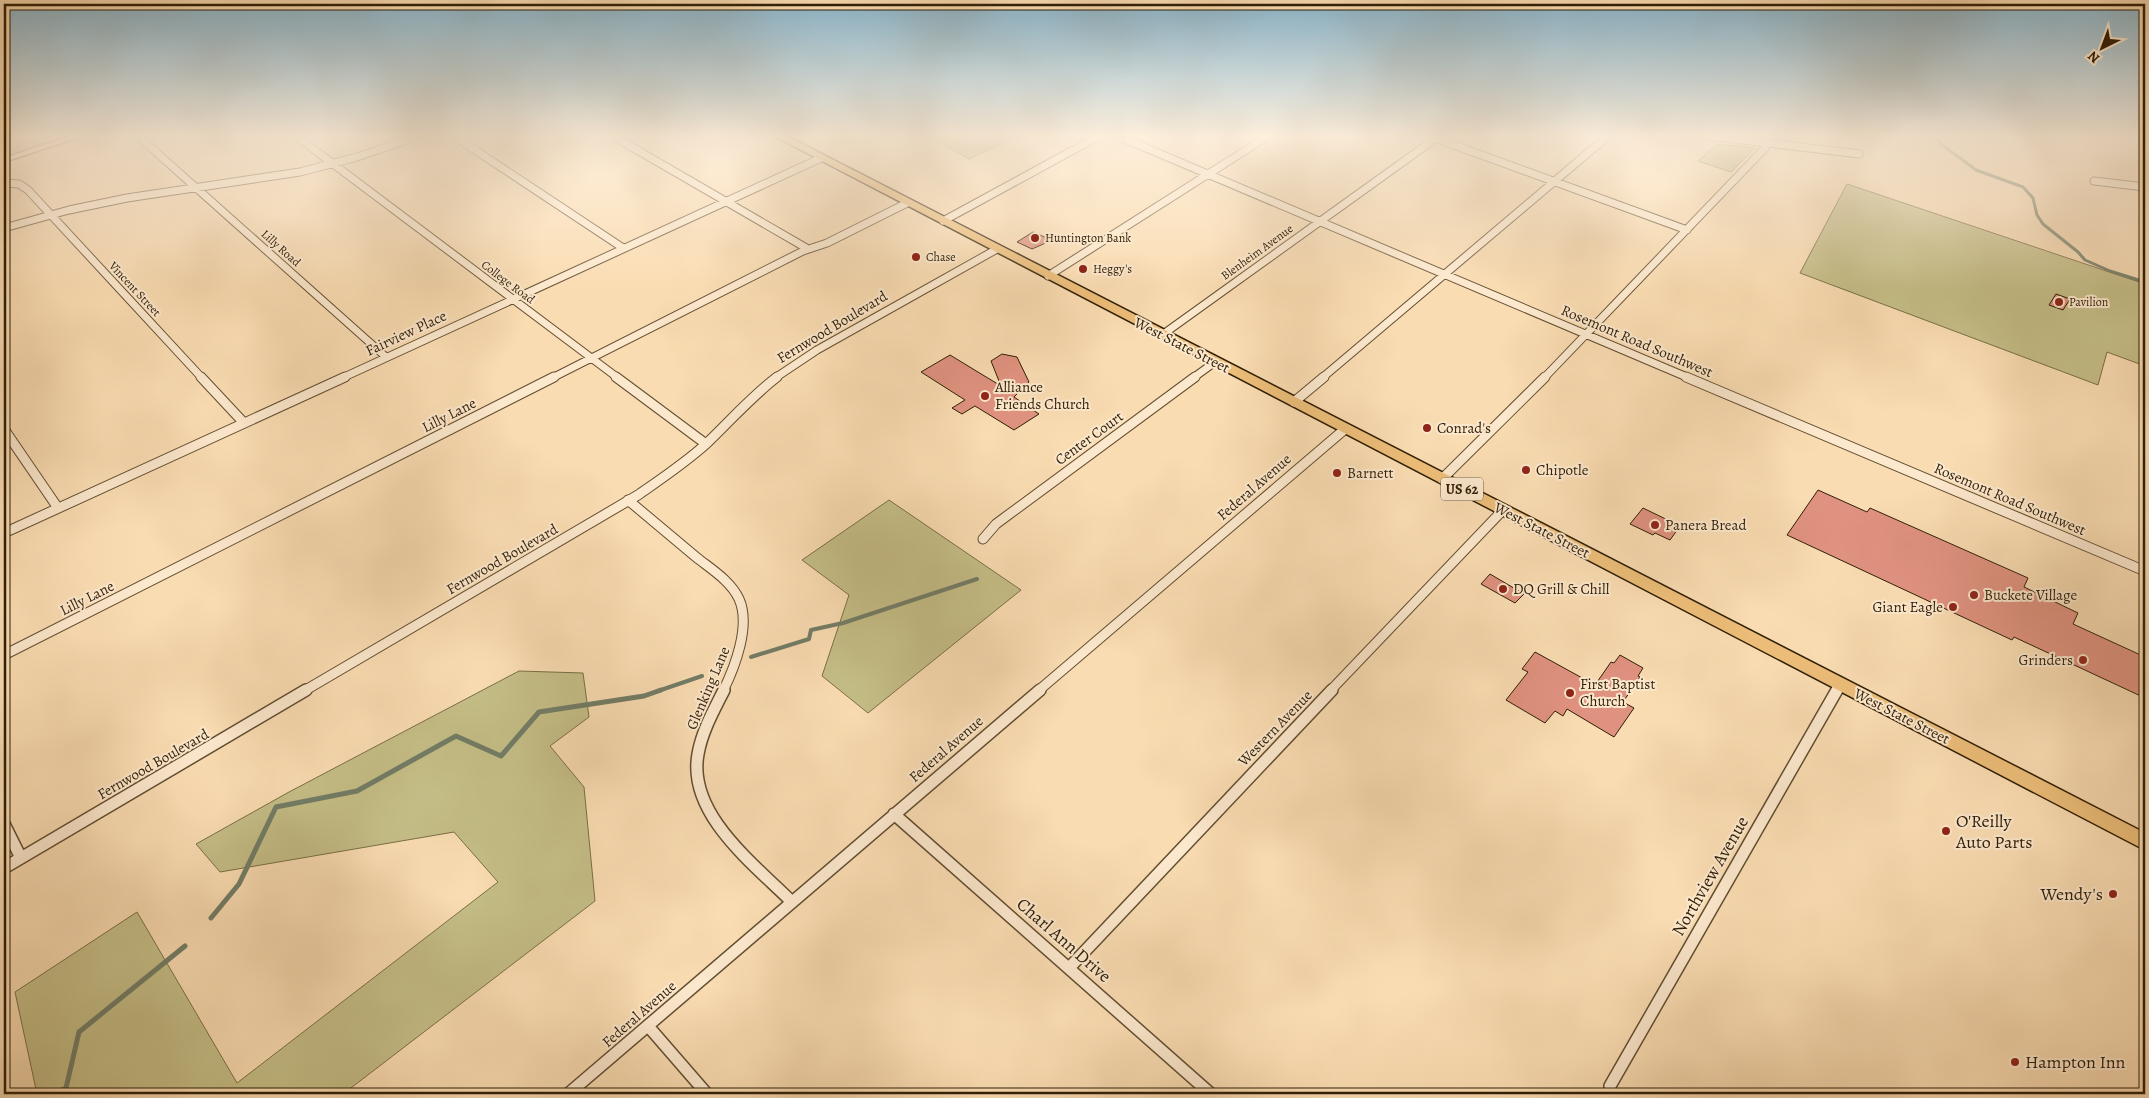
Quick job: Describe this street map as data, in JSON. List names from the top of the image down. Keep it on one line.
{"streets":{"highway":["West State Street","US 62"],"street":["Lilly Road","Blenheim Avenue","College Road","Vincent Street","Fernwood Boulevard","Fairview Place","Rosemont Road Southwest","Lilly Lane","Center Court","Federal Avenue","Glenking Lane","Western Avenue","Northview Avenue","Charl Ann Drive"]},"crossings":[["Lilly Road","Fairview Place"],["Blenheim Avenue","Rosemont Road Southwest"],["Blenheim Avenue","West State Street"],["College Road","Fernwood Boulevard"],["College Road","Fairview Place"],["College Road","Lilly Lane"],["Vincent Street","Fairview Place"],["Fernwood Boulevard","West State Street"],["Fernwood Boulevard","Glenking Lane"],["West State Street","Lilly Lane"],["West State Street","Center Court"],["West State Street","Federal Avenue"],["West State Street","Western Avenue"],["West State Street","Northview Avenue"],["Federal Avenue","Glenking Lane"],["Federal Avenue","Charl Ann Drive"],["Western Avenue","Charl Ann Drive"]],"places":["Huntington Bank","Chase","Heggy's","Pavilion","Alliance Friends Church","Conrad's","Chipotle","Barnett","Panera Bread","DQ Grill & Chill","Buckete Village","Giant Eagle","Grinders","First Baptist Church","O'Reilly Auto Parts","Wendy's","Hampton Inn"],"north":"bottom left"}
